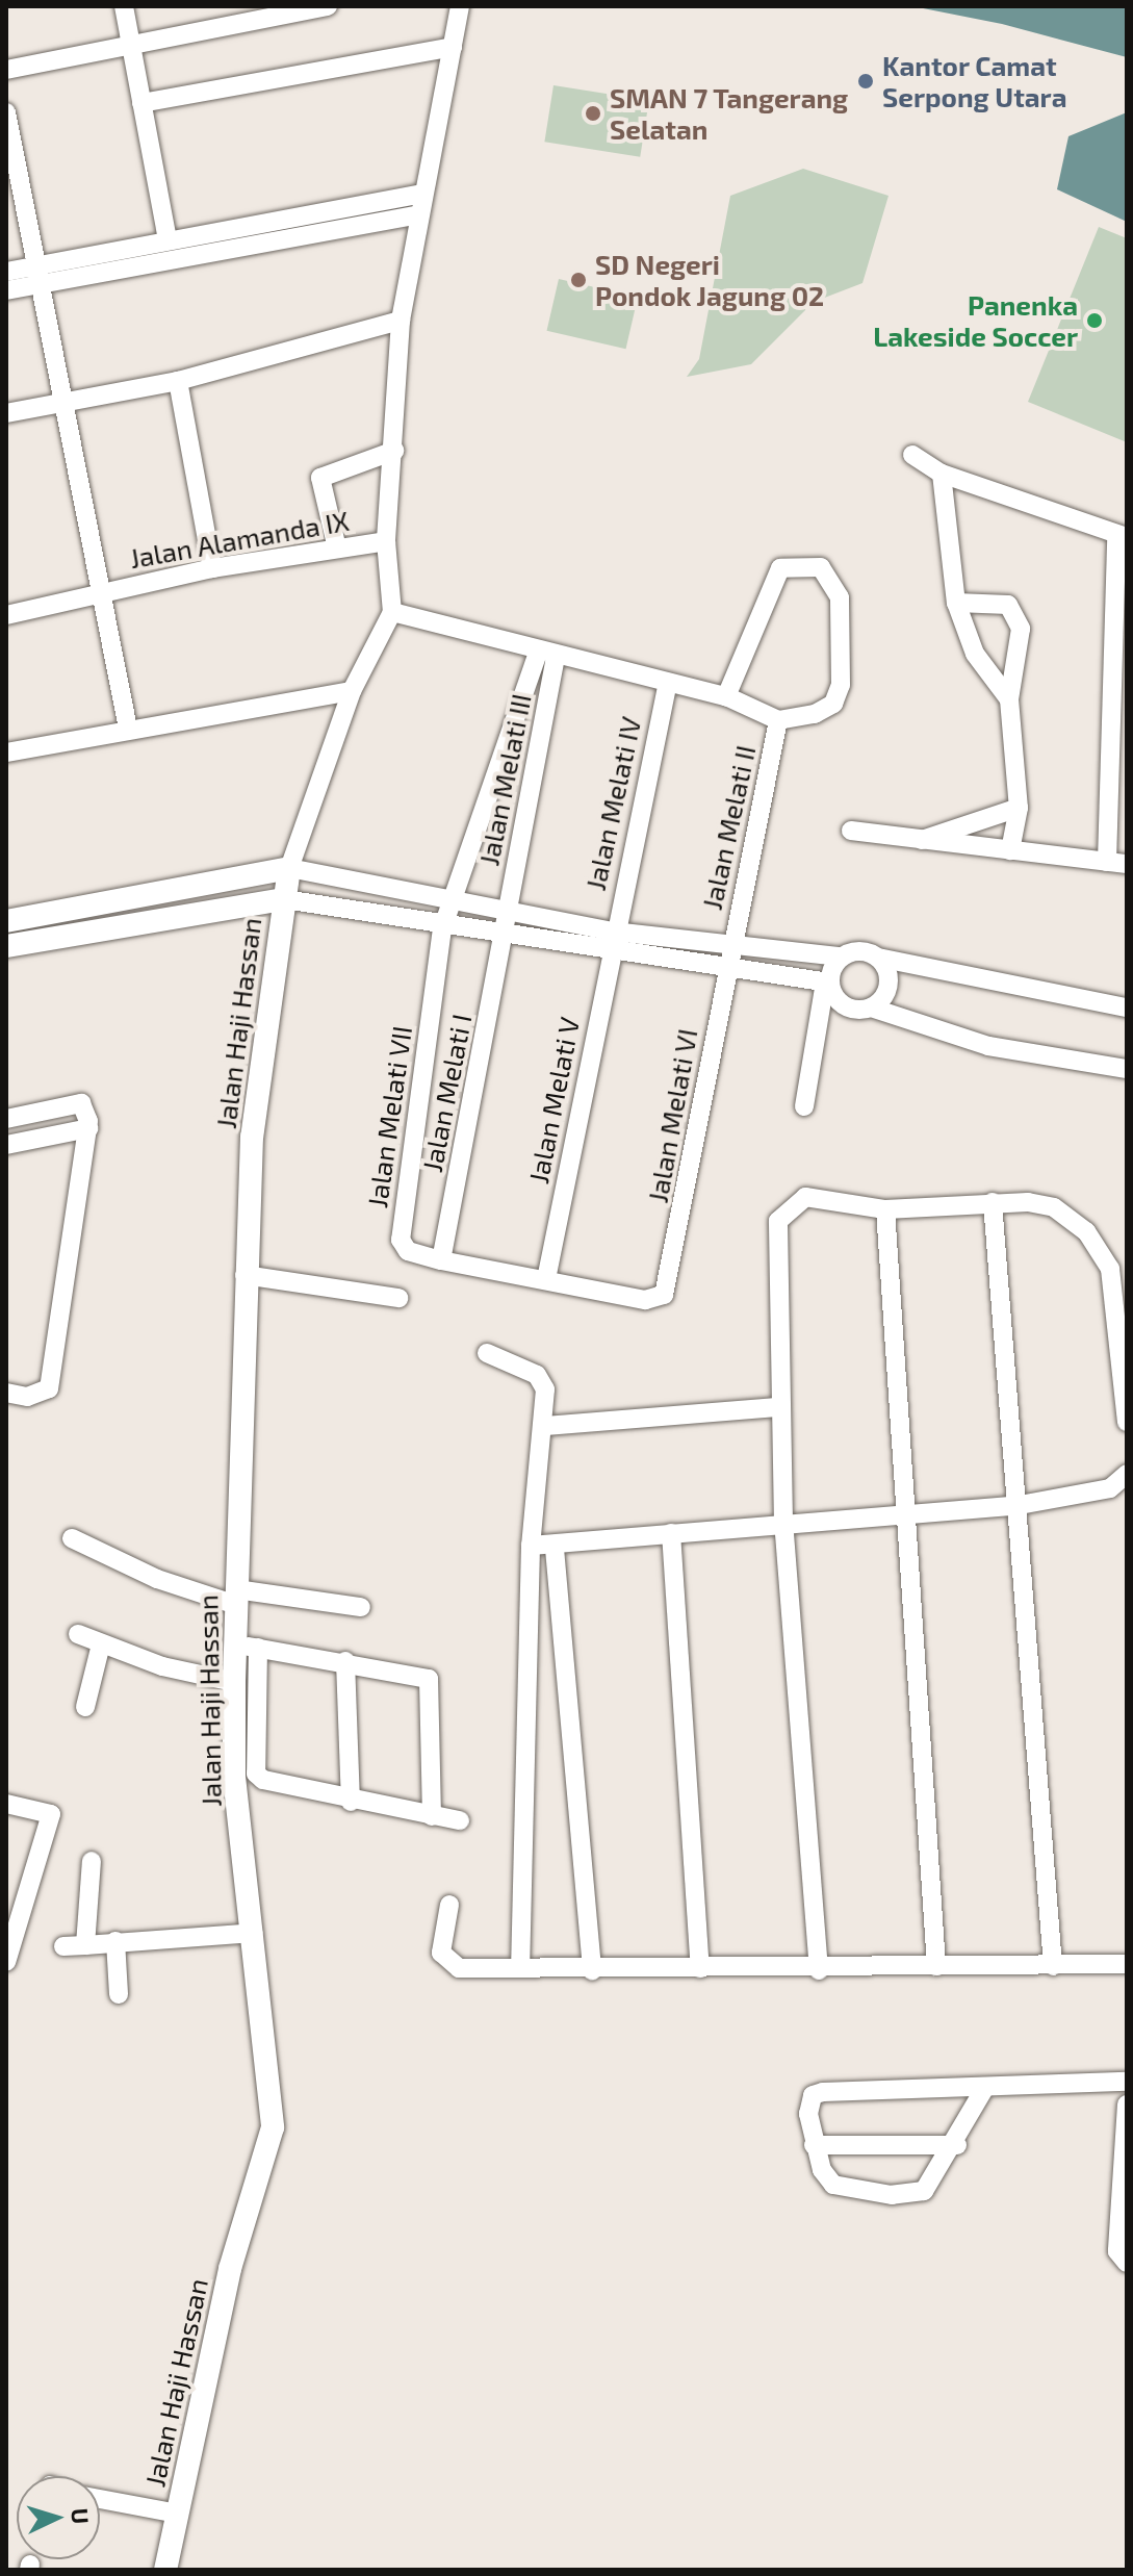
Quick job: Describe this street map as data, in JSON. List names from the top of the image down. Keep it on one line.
{"streets":{"street":["Jalan Alamanda IX","Jalan Melati III","Jalan Melati IV","Jalan Melati II","Jalan Haji Hassan","Jalan Melati I","Jalan Melati V","Jalan Melati VI","Jalan Melati VII"]},"crossings":[["Jalan Melati III","Jalan Melati I"],["Jalan Melati IV","Jalan Melati V"],["Jalan Melati II","Jalan Melati VI"],["Jalan Melati I","Jalan Melati VII"],["Jalan Melati V","Jalan Melati VII"],["Jalan Melati VI","Jalan Melati VII"]],"places":["Kantor Camat Serpong Utara","SMAN 7 Tangerang Selatan","SD Negeri Pondok Jagung 02","Panenka Lakeside Soccer"],"north":"right"}
